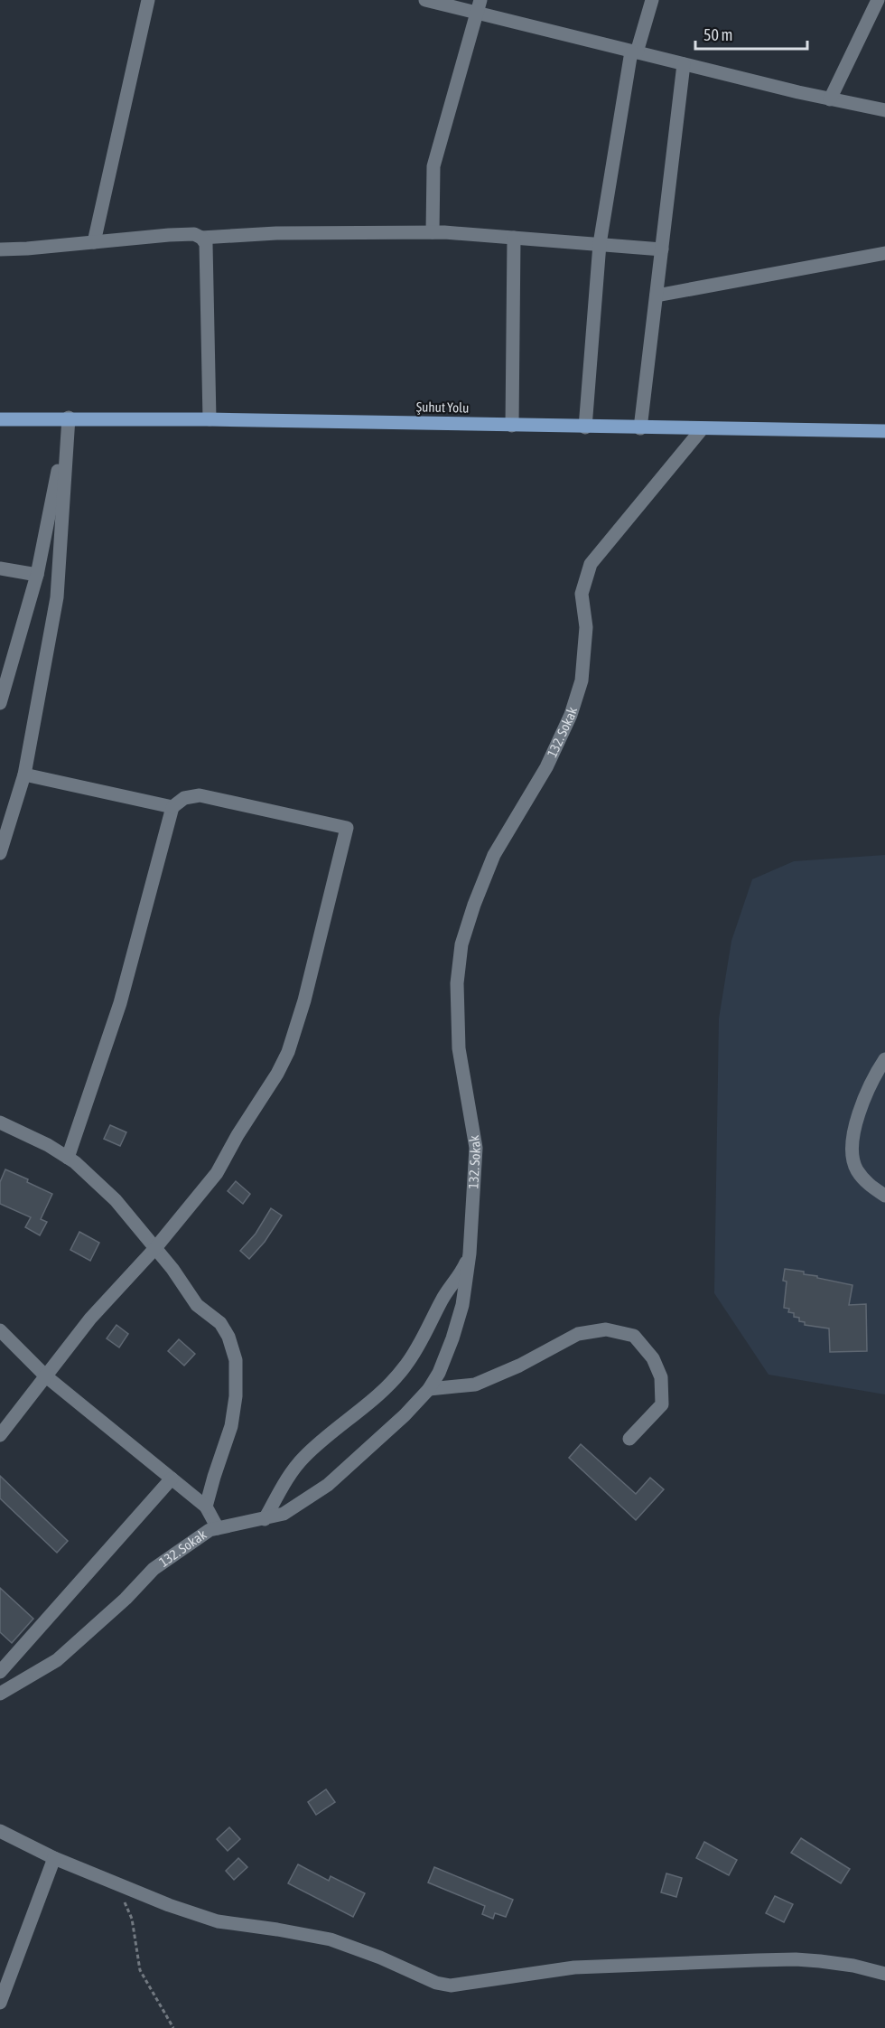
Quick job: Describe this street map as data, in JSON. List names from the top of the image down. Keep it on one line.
{"streets":{"main road":["Şuhut Yolu"],"street":["132. Sokak"]},"crossings":[["Şuhut Yolu","132. Sokak"]],"scale_bar":"50 m"}
